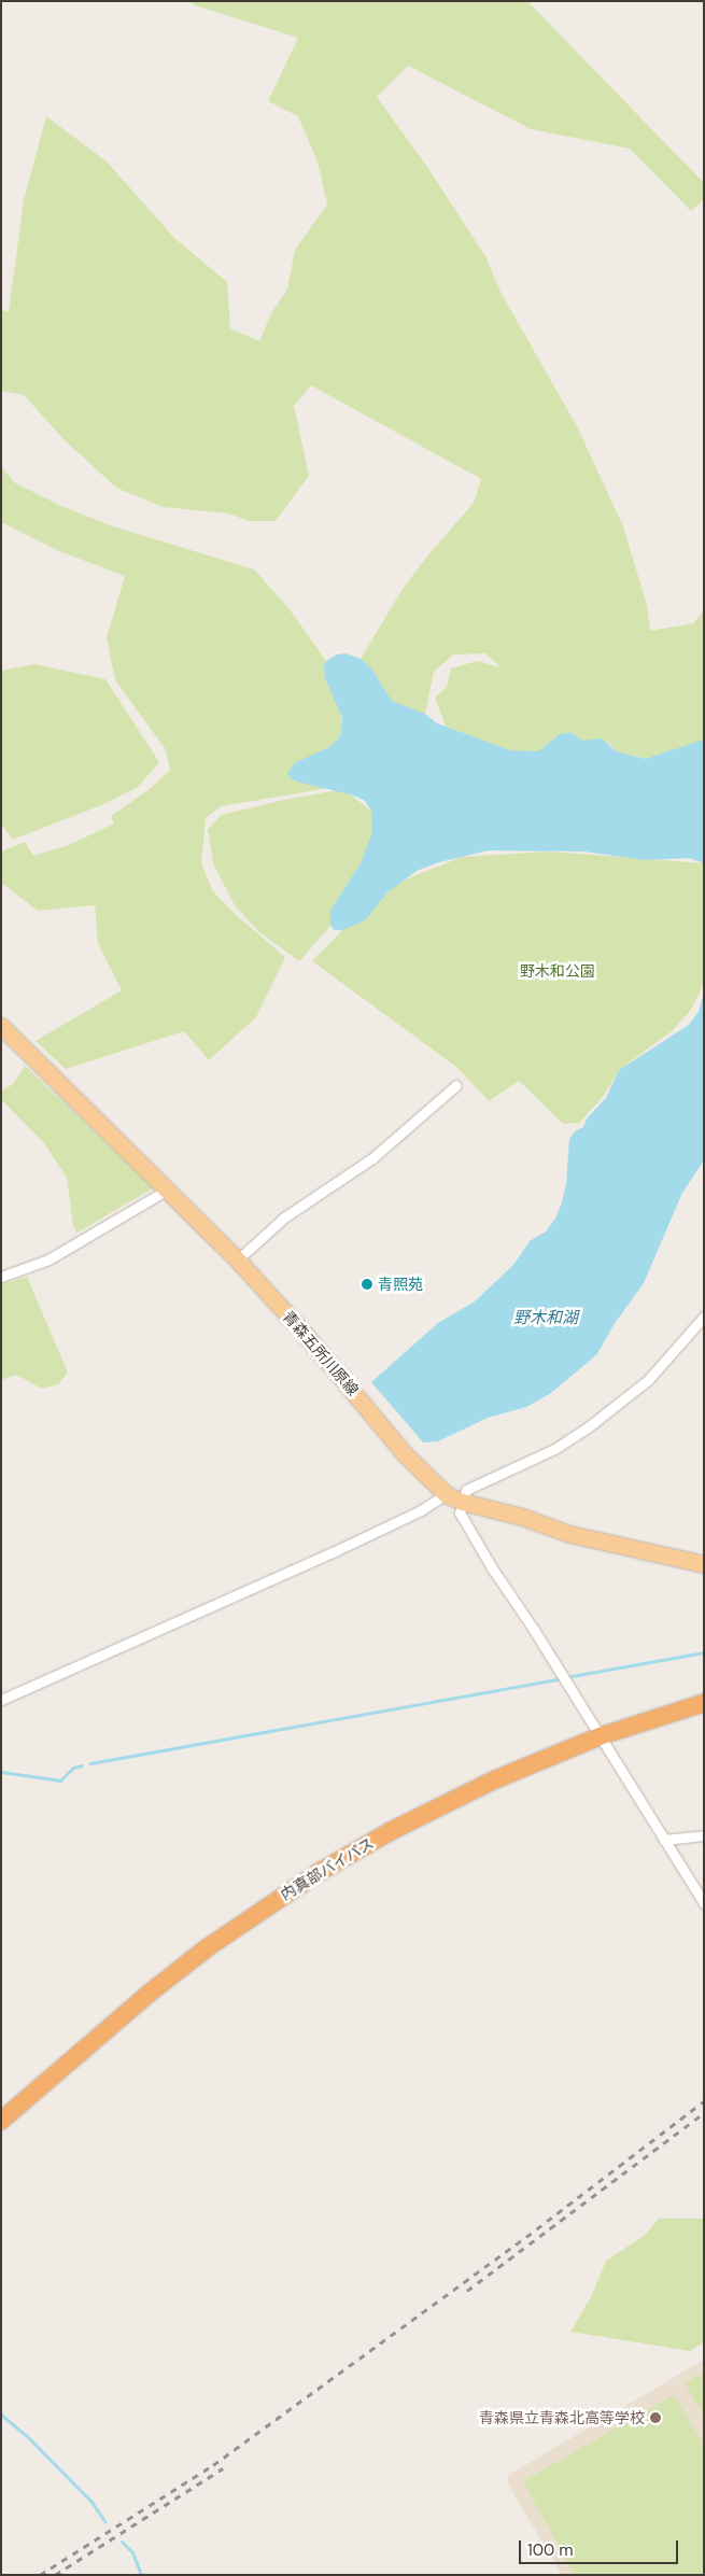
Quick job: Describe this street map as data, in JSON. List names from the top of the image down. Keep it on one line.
{"streets":{"highway":["内真部バイパス"],"main road":["青森五所川原線"]},"water":["野木和湖"],"parks":["野木和公園"],"places":["青照苑","青森県立青森北高等学校"],"scale_bar":"100 m"}
